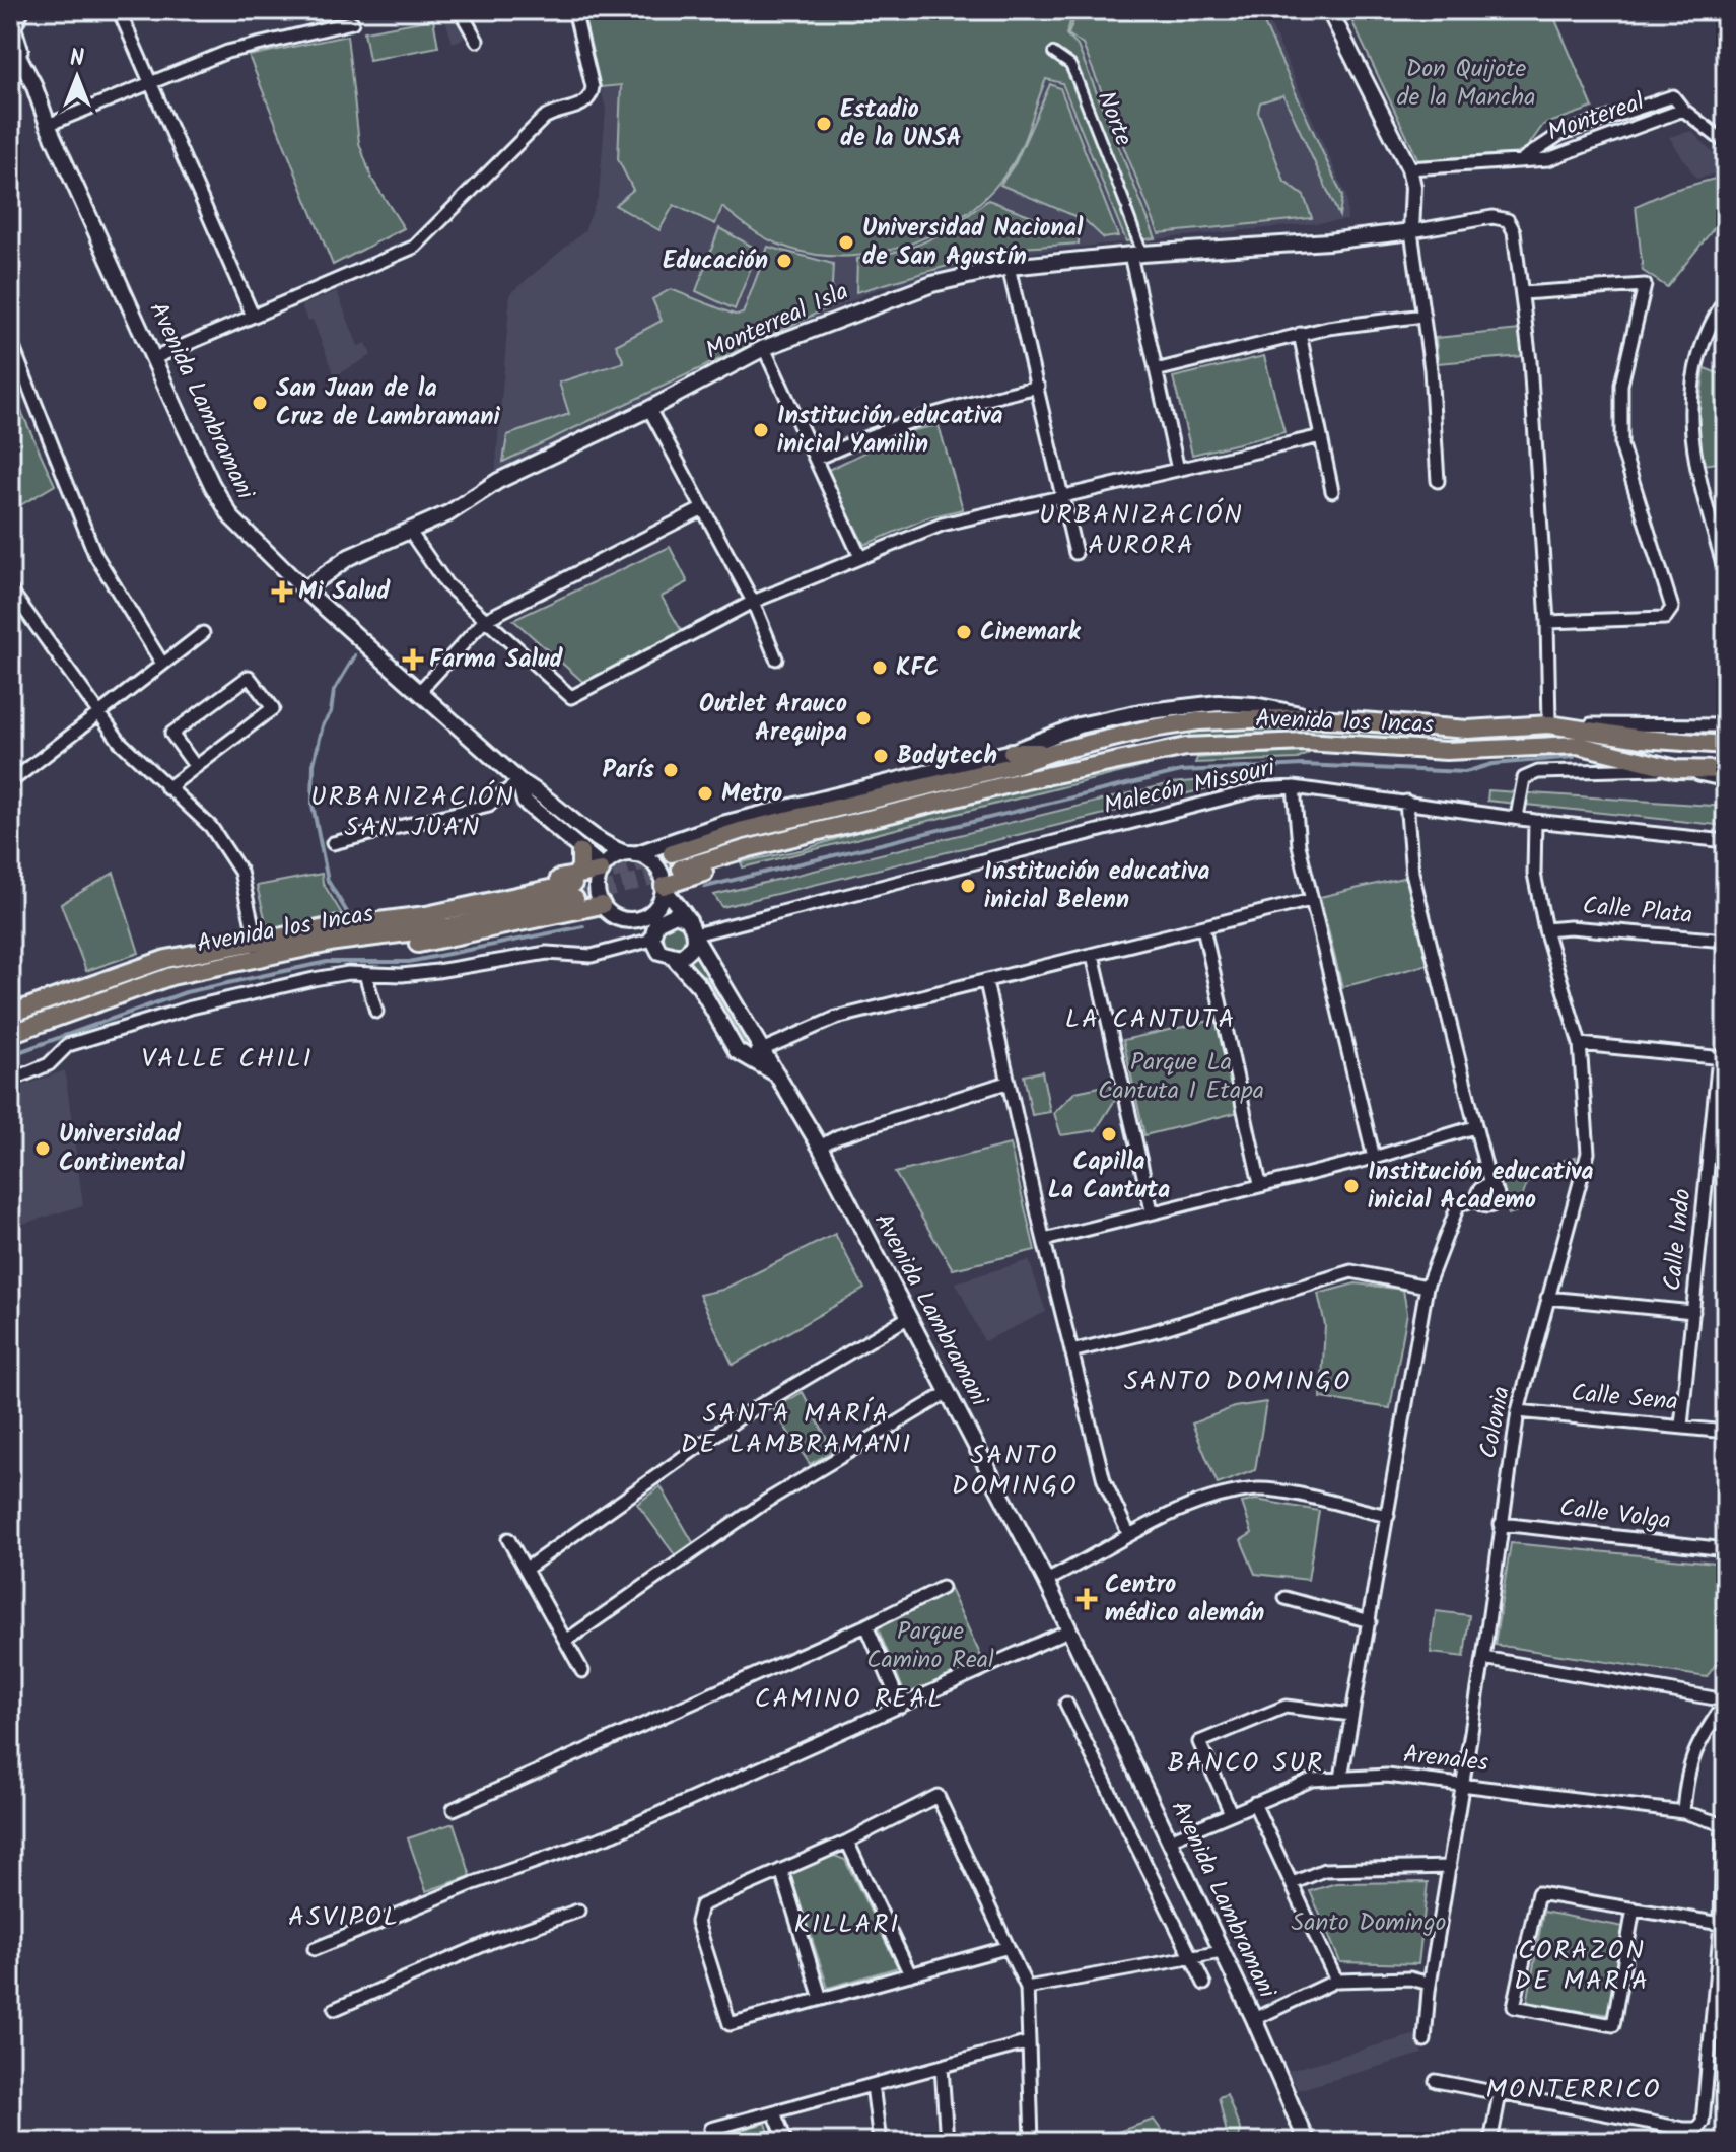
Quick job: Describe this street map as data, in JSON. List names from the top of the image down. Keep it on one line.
{"streets":{"main road":["Monterreal Isla","Avenida Lambramani","Avenida los Incas"],"street":["Montereal","Norte","Malecón Missouri","Calle Plata","Calle Indo","Calle Sena","Colonia","Calle Volga","Arenales"]},"crossings":[["Norte","Monterreal Isla"],["Monterreal Isla","Avenida Lambramani"],["Avenida Lambramani","Avenida los Incas"],["Avenida Lambramani","Malecón Missouri"],["Avenida Lambramani","Arenales"],["Malecón Missouri","Colonia"],["Calle Plata","Colonia"],["Calle Indo","Calle Sena"],["Calle Sena","Colonia"],["Colonia","Calle Volga"],["Colonia","Arenales"]],"districts":["URBANIZACIÓN AURORA","URBANIZACIÓN SAN JUAN","LA CANTUTA","VALLE CHILI","SANTO DOMINGO","SANTA MARÍA DE LAMBRAMANI","SANTO DOMINGO","CAMINO REAL","BANCO SUR","ASVIPOL","KILLARI","CORAZON DE MARÍA","MONTERRICO"],"parks":["Don Quijote de la Mancha","Parque La Cantuta I Etapa","Parque Camino Real","Santo Domingo"],"places":{"other":["Estadio de la UNSA","Universidad Nacional de San Agustín","Educación","San Juan de la Cruz de Lambramani","Institución educativa inicial Yamilin","Cinemark","KFC","Outlet Arauco Arequipa","Bodytech","París","Metro","Institución educativa inicial Belenn","Capilla La Cantuta","Universidad Continental","Institución educativa inicial Academo"],"health":["Mi Salud","Farma Salud","Centro médico alemán"]},"north":"top"}
